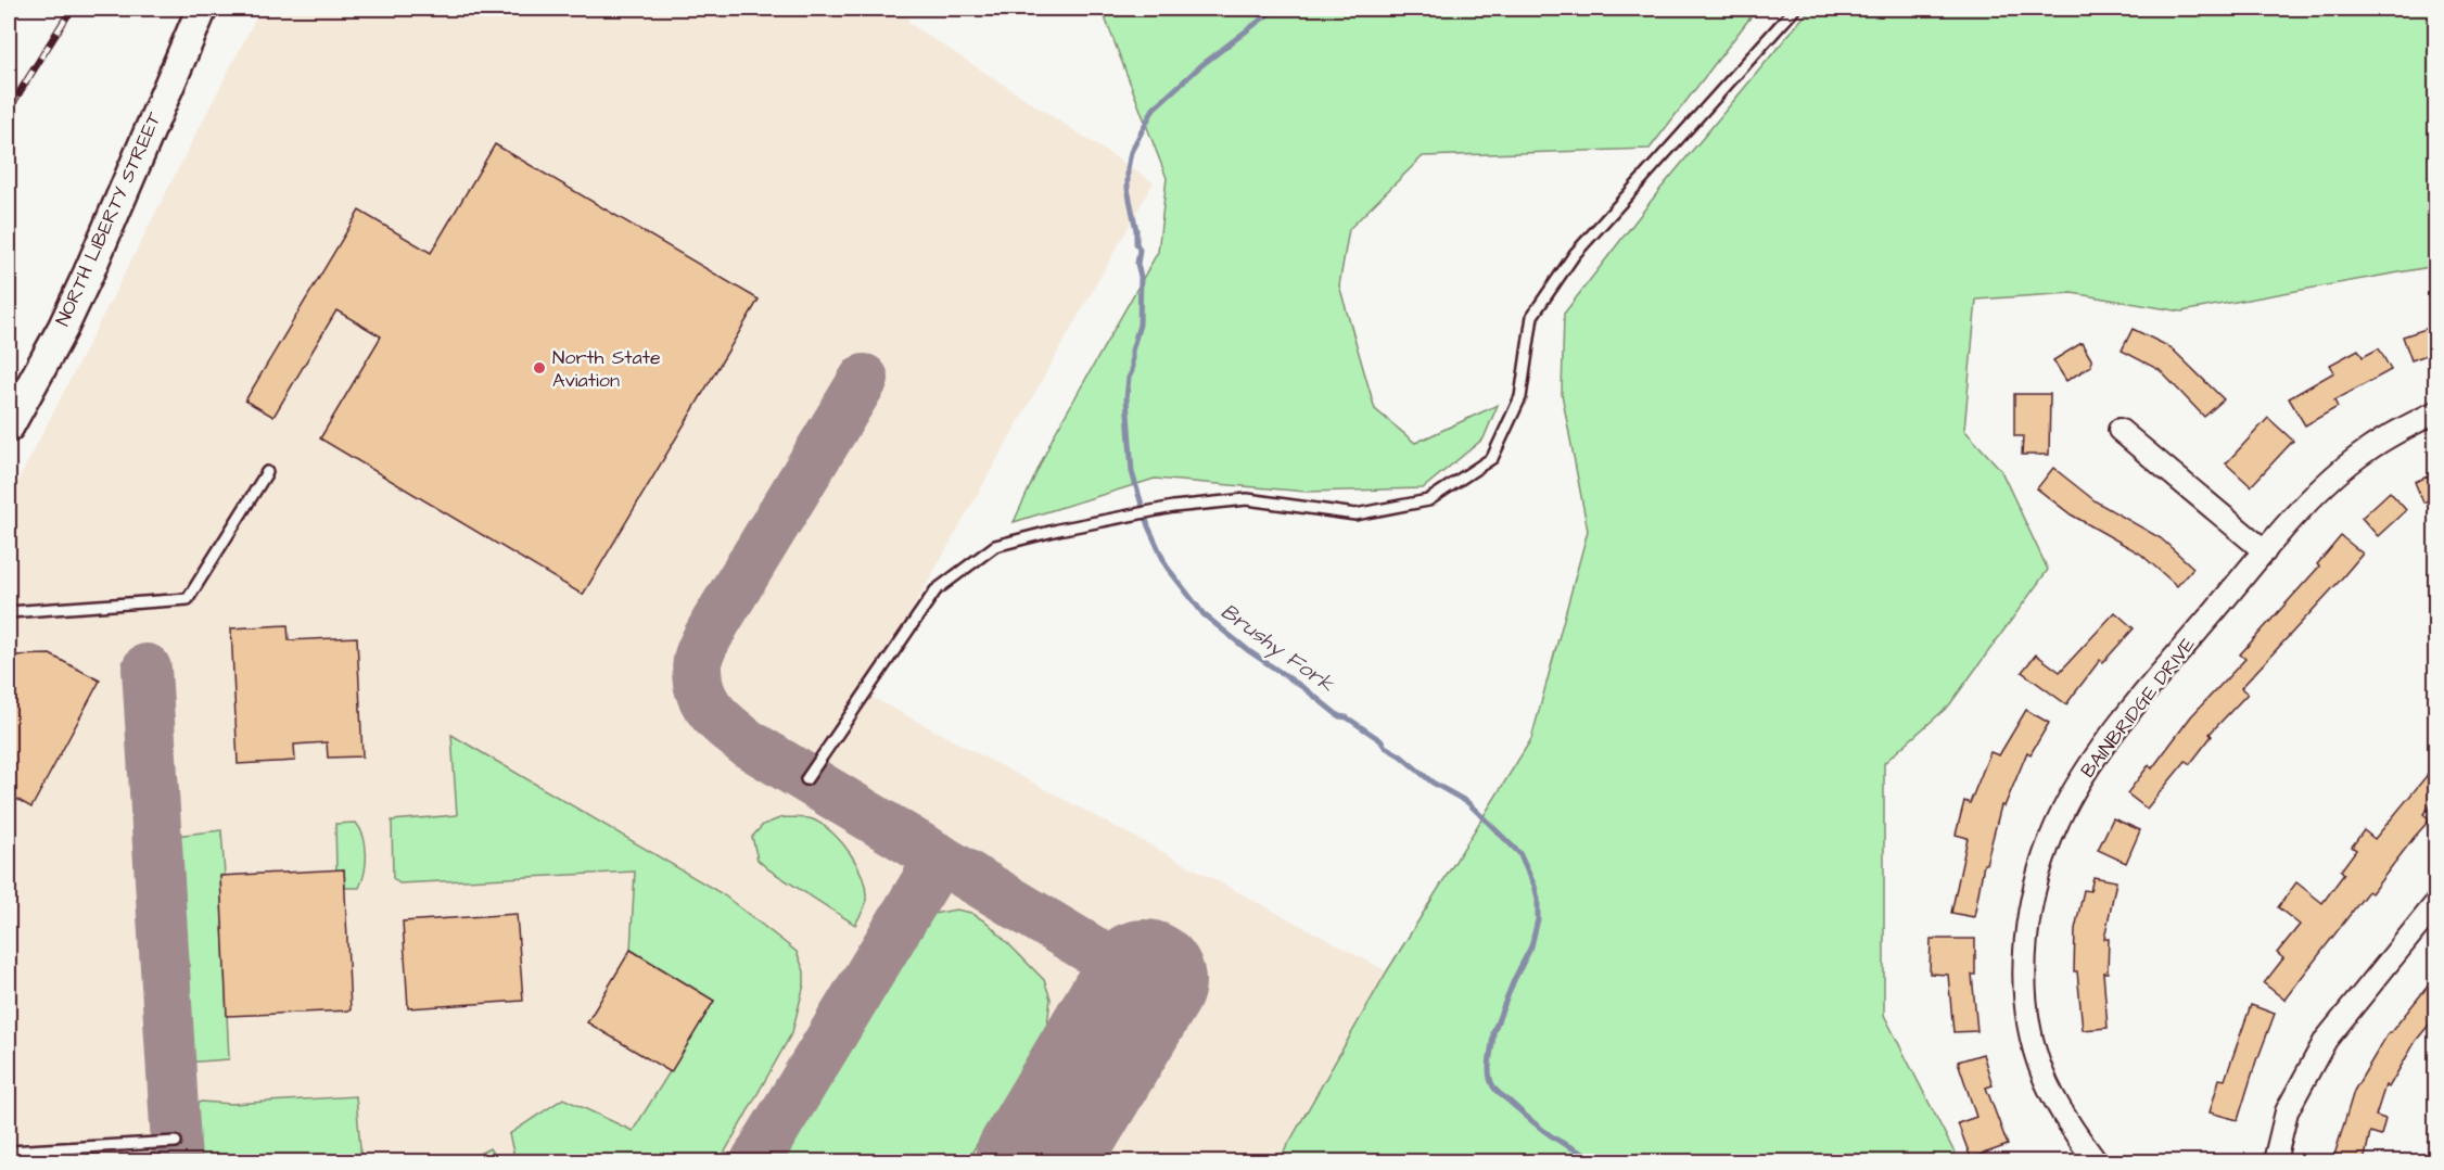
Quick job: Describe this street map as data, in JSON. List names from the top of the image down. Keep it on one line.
{"streets":{"main road":["NORTH LIBERTY STREET"],"street":["BAINBRIDGE DRIVE"]},"water":["Brushy Fork"],"places":["North State Aviation"]}
